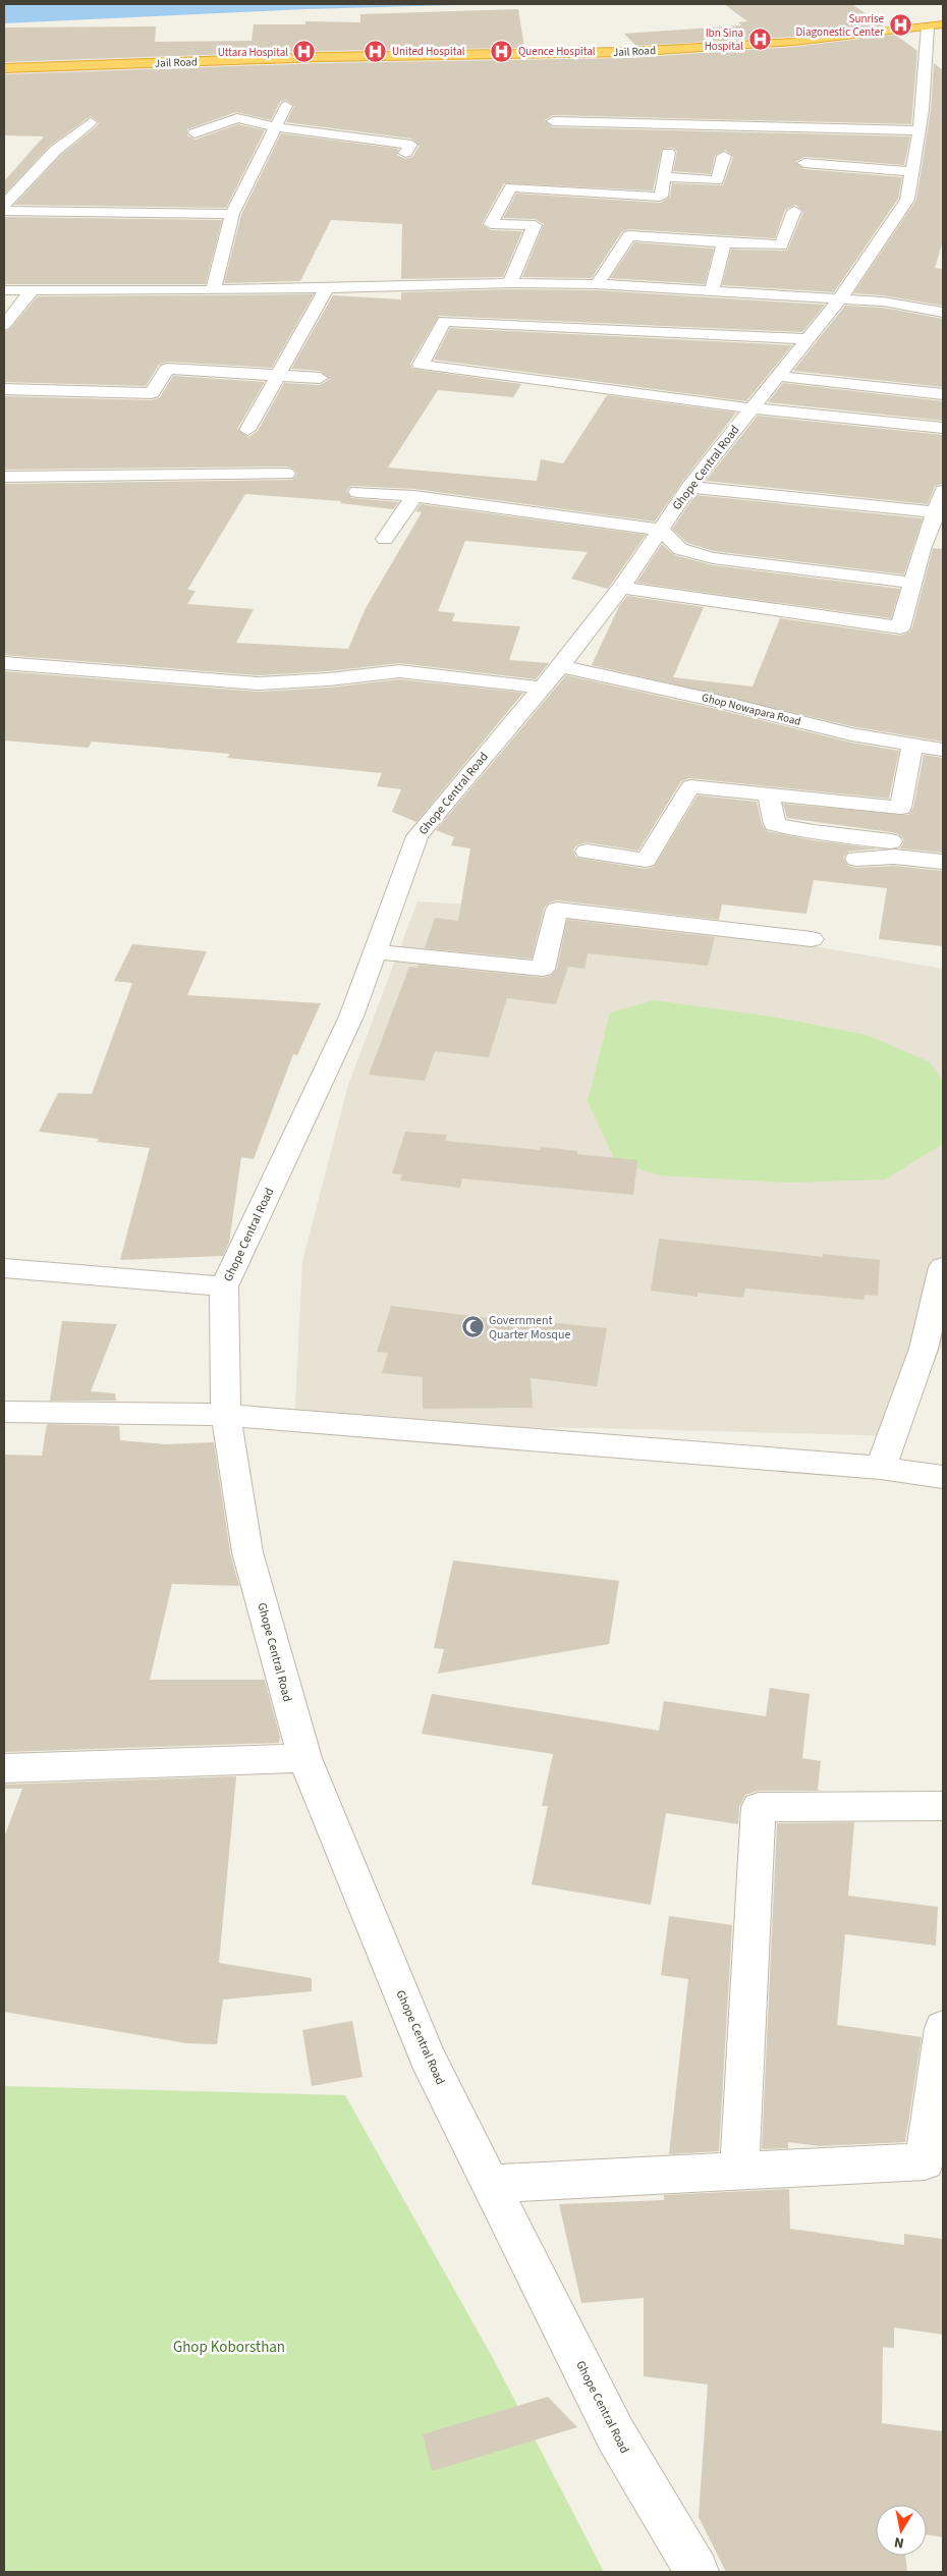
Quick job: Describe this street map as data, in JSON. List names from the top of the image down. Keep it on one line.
{"streets":{"highway":["Jail Road"],"street":["Ghope Central Road","Ghop Nowapara Road"]},"crossings":[["Jail Road","Ghope Central Road"],["Ghope Central Road","Ghop Nowapara Road"]],"parks":["Ghop Koborsthan"],"places":{"hospital":["Sunrise Diagonestic Center","Ibn Sina Hospital","United Hospital","Quence Hospital","Uttara Hospital"],"mosque":["Government Quarter Mosque"]},"north":"bottom"}
